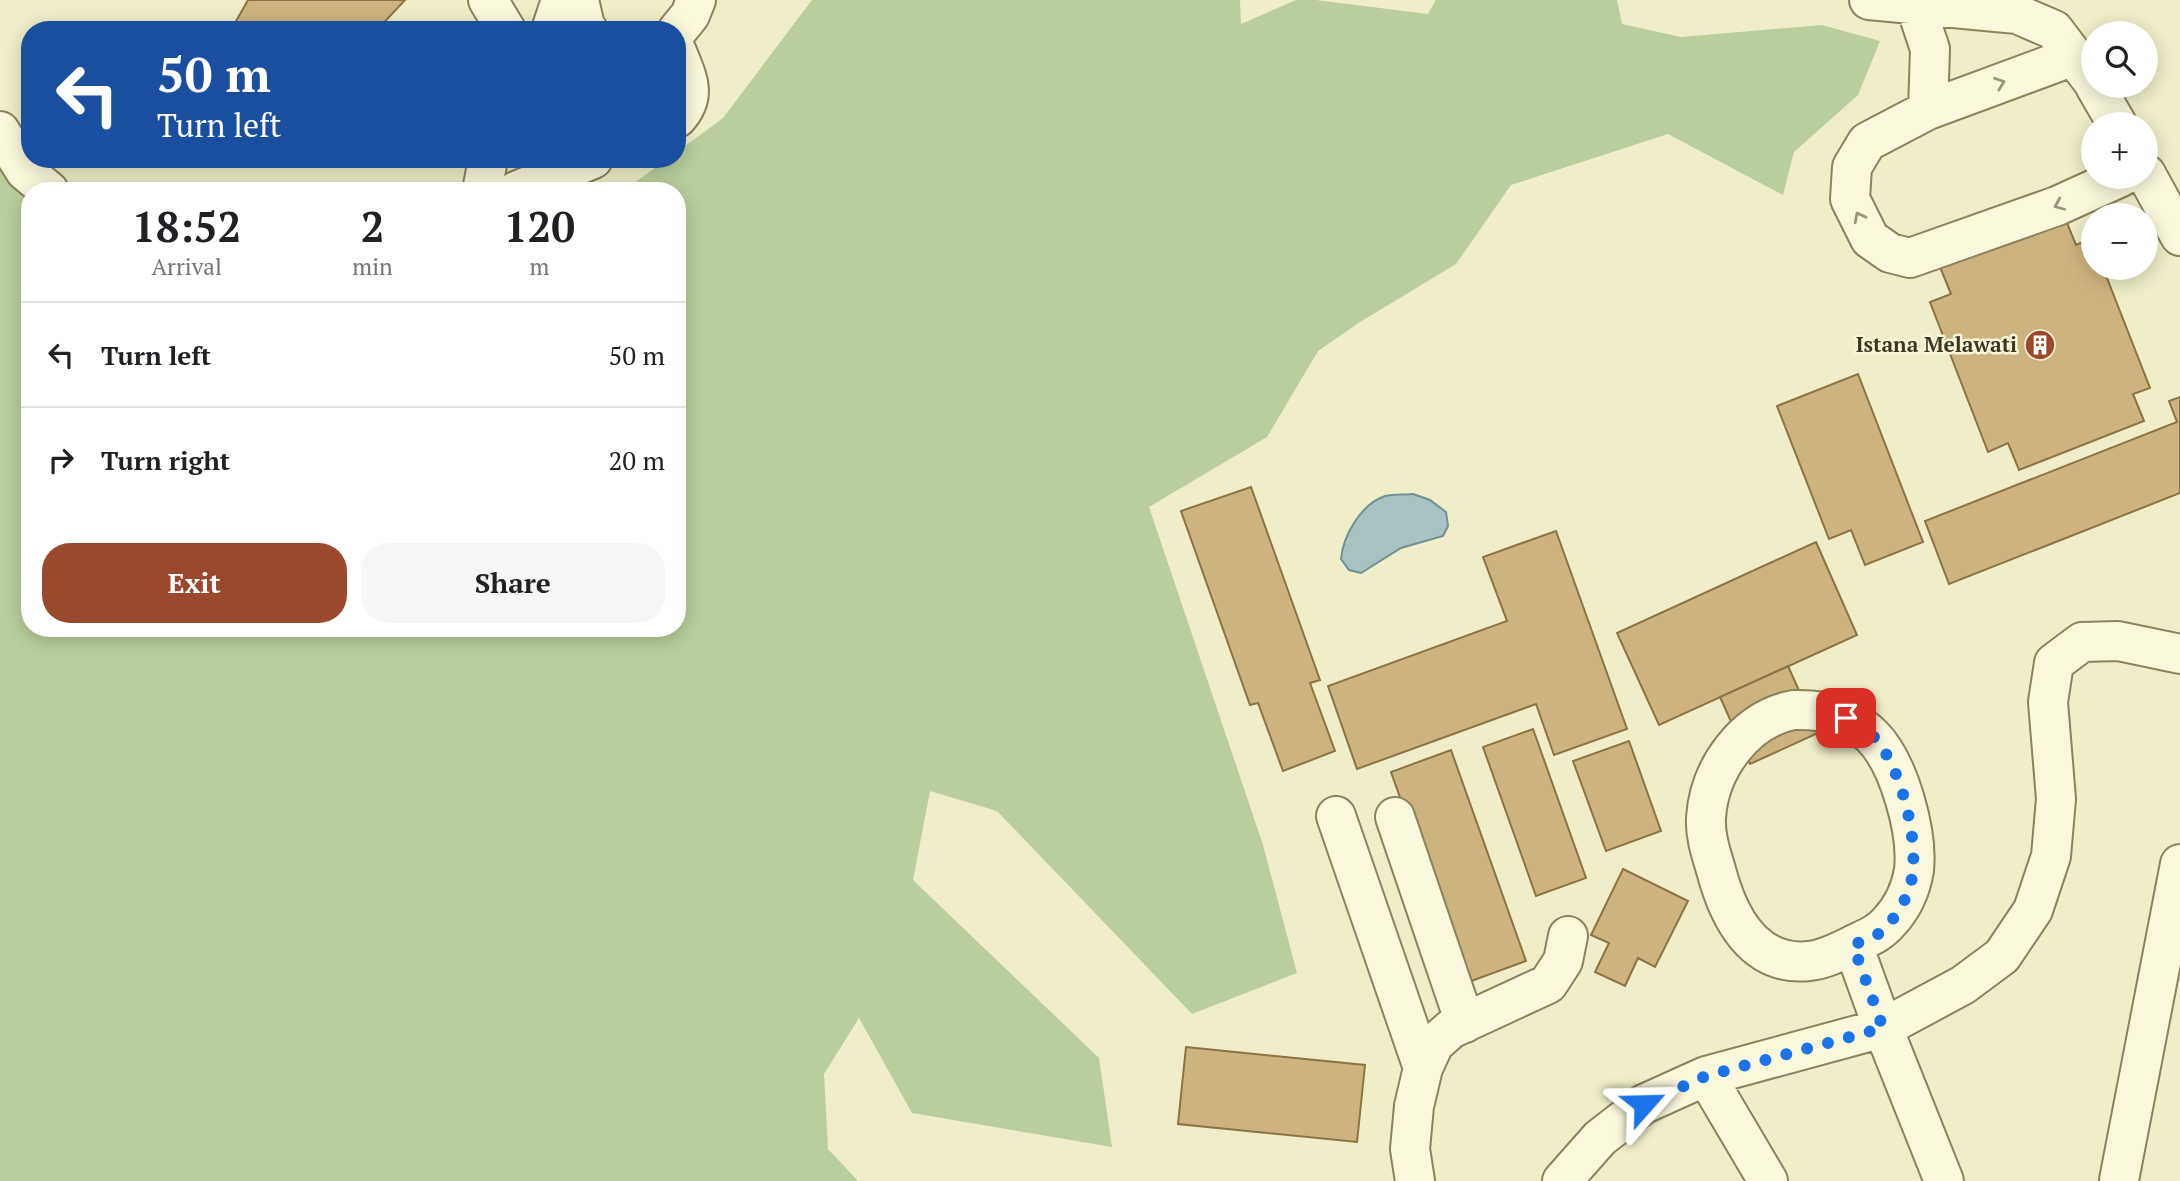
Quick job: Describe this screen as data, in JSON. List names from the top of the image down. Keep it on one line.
{"places":{"building":["Istana Melawati"]},"page":{"map_buttons":["+","−"],"turn":["50 m","Turn left"],"eta":["18:52","Arrival","2","min","120","m"],"list":[{"name":"Turn left","value":"50 m"},{"name":"Turn right","value":"20 m"}],"buttons":["Exit","Share"]}}
